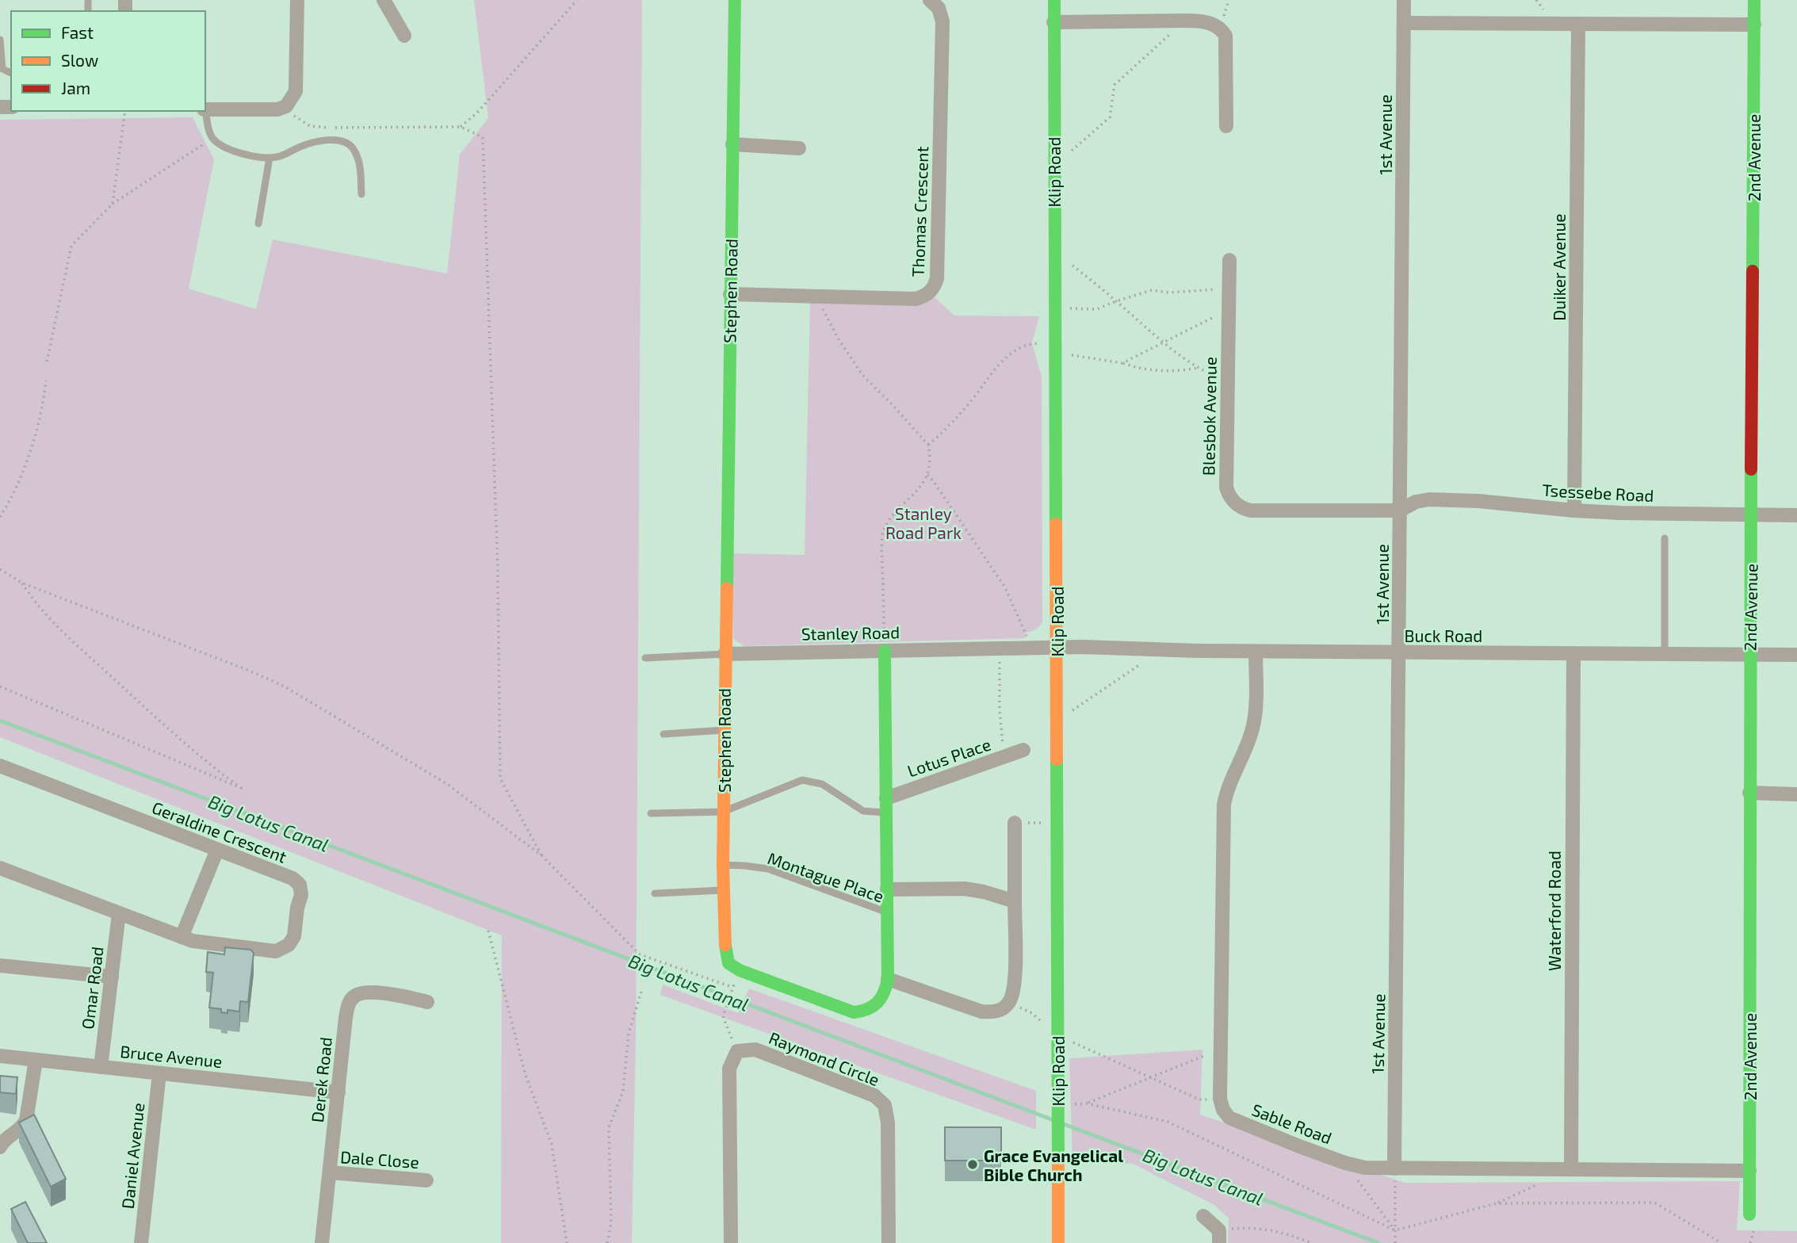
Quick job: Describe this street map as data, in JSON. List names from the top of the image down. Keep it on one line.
{"streets":{"street":["1st Avenue","2nd Avenue","Klip Road","Thomas Crescent","Duiker Avenue","Stephen Road","Blesbok Avenue","Tsessebe Road","Stanley Road","Buck Road","Lotus Place","Geraldine Crescent","Waterford Road","Omar Road","Bruce Avenue","Raymond Circle","Derek Road","Sable Road","Daniel Avenue","Dale Close"],"lane":["Montague Place"]},"crossings":[["1st Avenue","Blesbok Avenue"],["1st Avenue","Tsessebe Road"],["1st Avenue","Buck Road"],["1st Avenue","Sable Road"],["2nd Avenue","Tsessebe Road"],["2nd Avenue","Buck Road"],["2nd Avenue","Sable Road"],["Klip Road","Stanley Road"],["Klip Road","Buck Road"],["Thomas Crescent","Stephen Road"],["Duiker Avenue","Tsessebe Road"],["Stephen Road","Stanley Road"],["Stephen Road","Lotus Place"],["Stephen Road","Montague Place"],["Blesbok Avenue","Tsessebe Road"],["Stanley Road","Buck Road"],["Buck Road","Waterford Road"],["Geraldine Crescent","Omar Road"],["Waterford Road","Sable Road"],["Omar Road","Bruce Avenue"],["Bruce Avenue","Derek Road"],["Bruce Avenue","Daniel Avenue"],["Derek Road","Dale Close"]],"water":["Big Lotus Canal"],"parks":["Stanley Road Park"],"places":["Grace Evangelical Bible Church"],"legend":["Fast","Slow","Jam"]}
